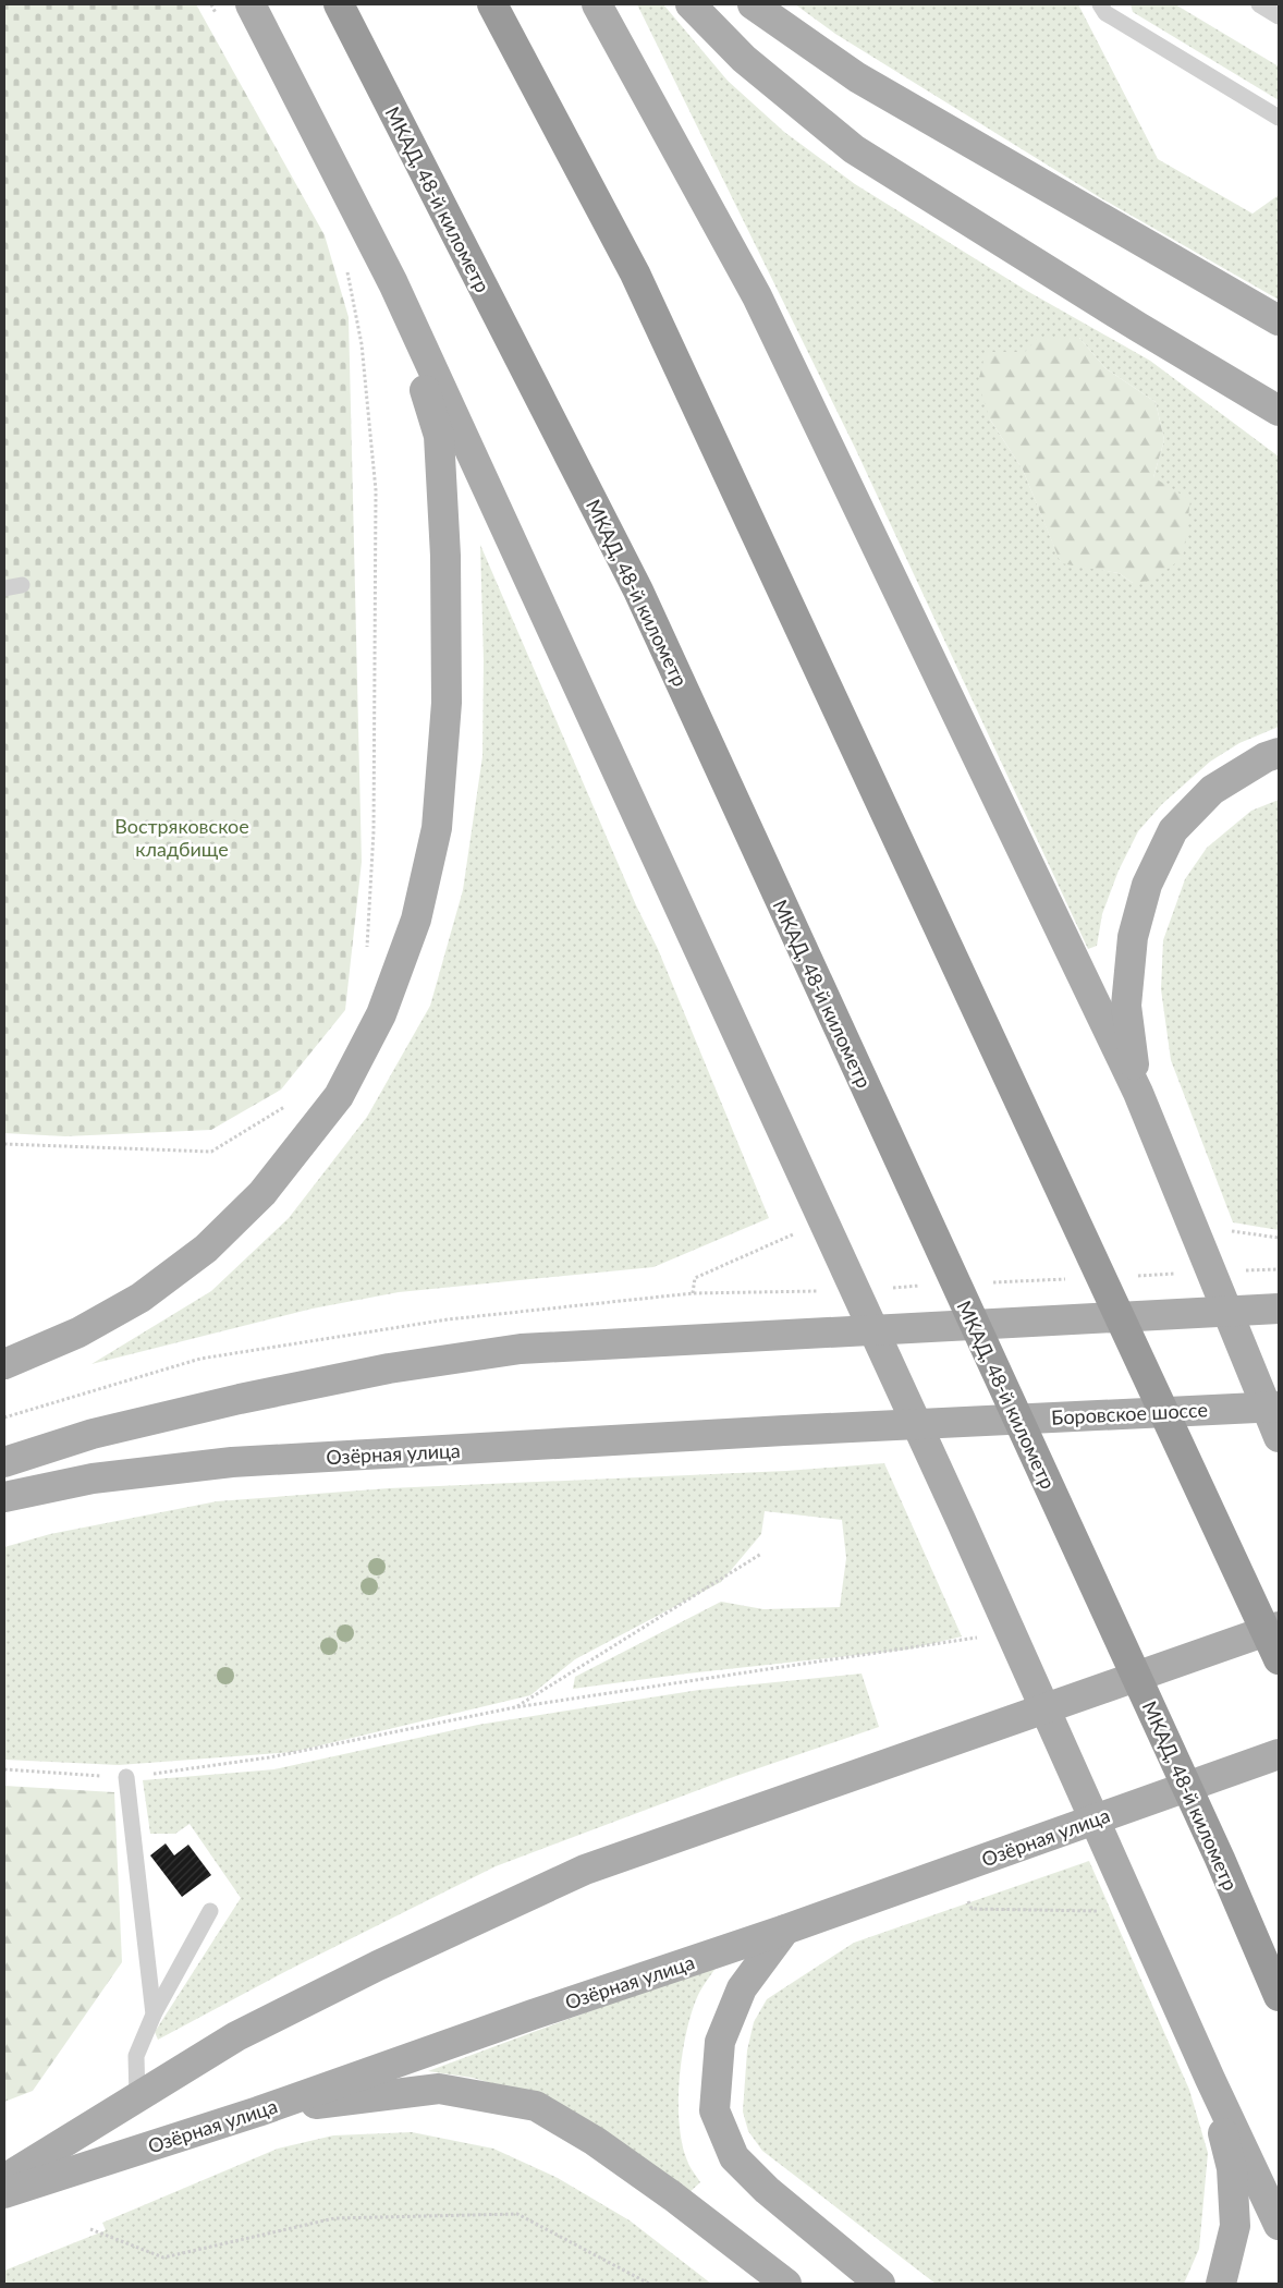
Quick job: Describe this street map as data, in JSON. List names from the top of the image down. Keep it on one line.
{"streets":{"highway":["МКАД, 48-й километр"],"main road":["Боровское шоссе","Озёрная улица"]},"crossings":[["Боровское шоссе","Озёрная улица"]],"parks":["Востряковское кладбище"]}
